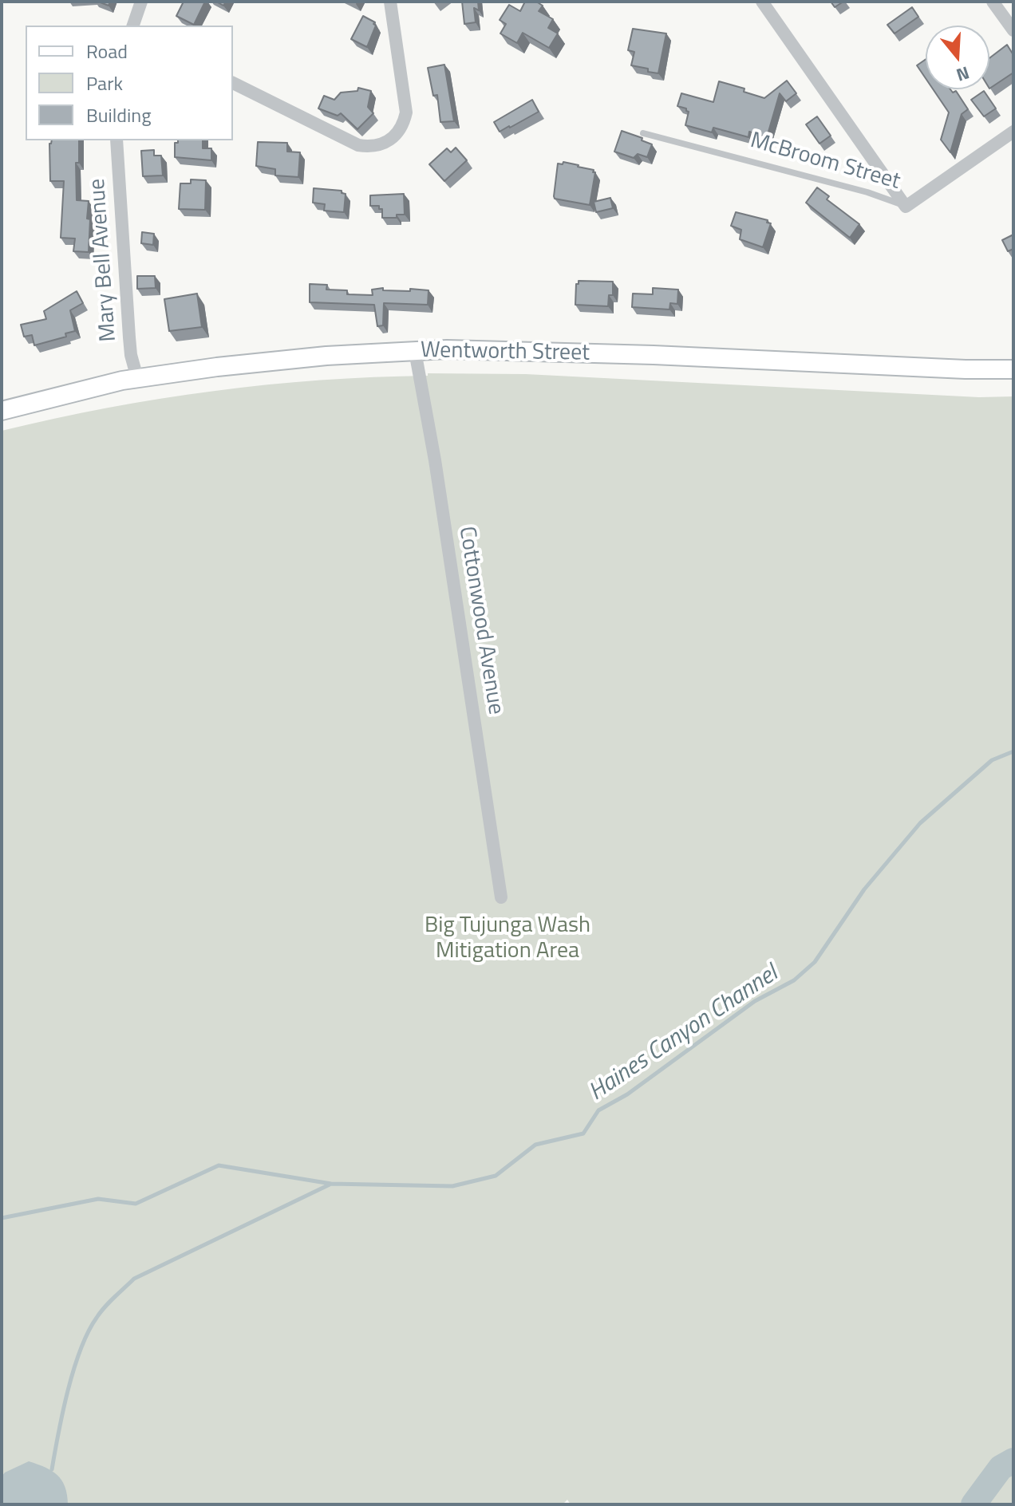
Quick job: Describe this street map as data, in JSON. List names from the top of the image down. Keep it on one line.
{"streets":{"main road":["Wentworth Street"],"street":["McBroom Street","Mary Bell Avenue","Cottonwood Avenue"]},"crossings":[["Mary Bell Avenue","Wentworth Street"],["Wentworth Street","Cottonwood Avenue"]],"water":["Haines Canyon Channel"],"parks":["Big Tujunga Wash Mitigation Area"],"legend":["Road","Park","Building"],"north":"bottom"}
